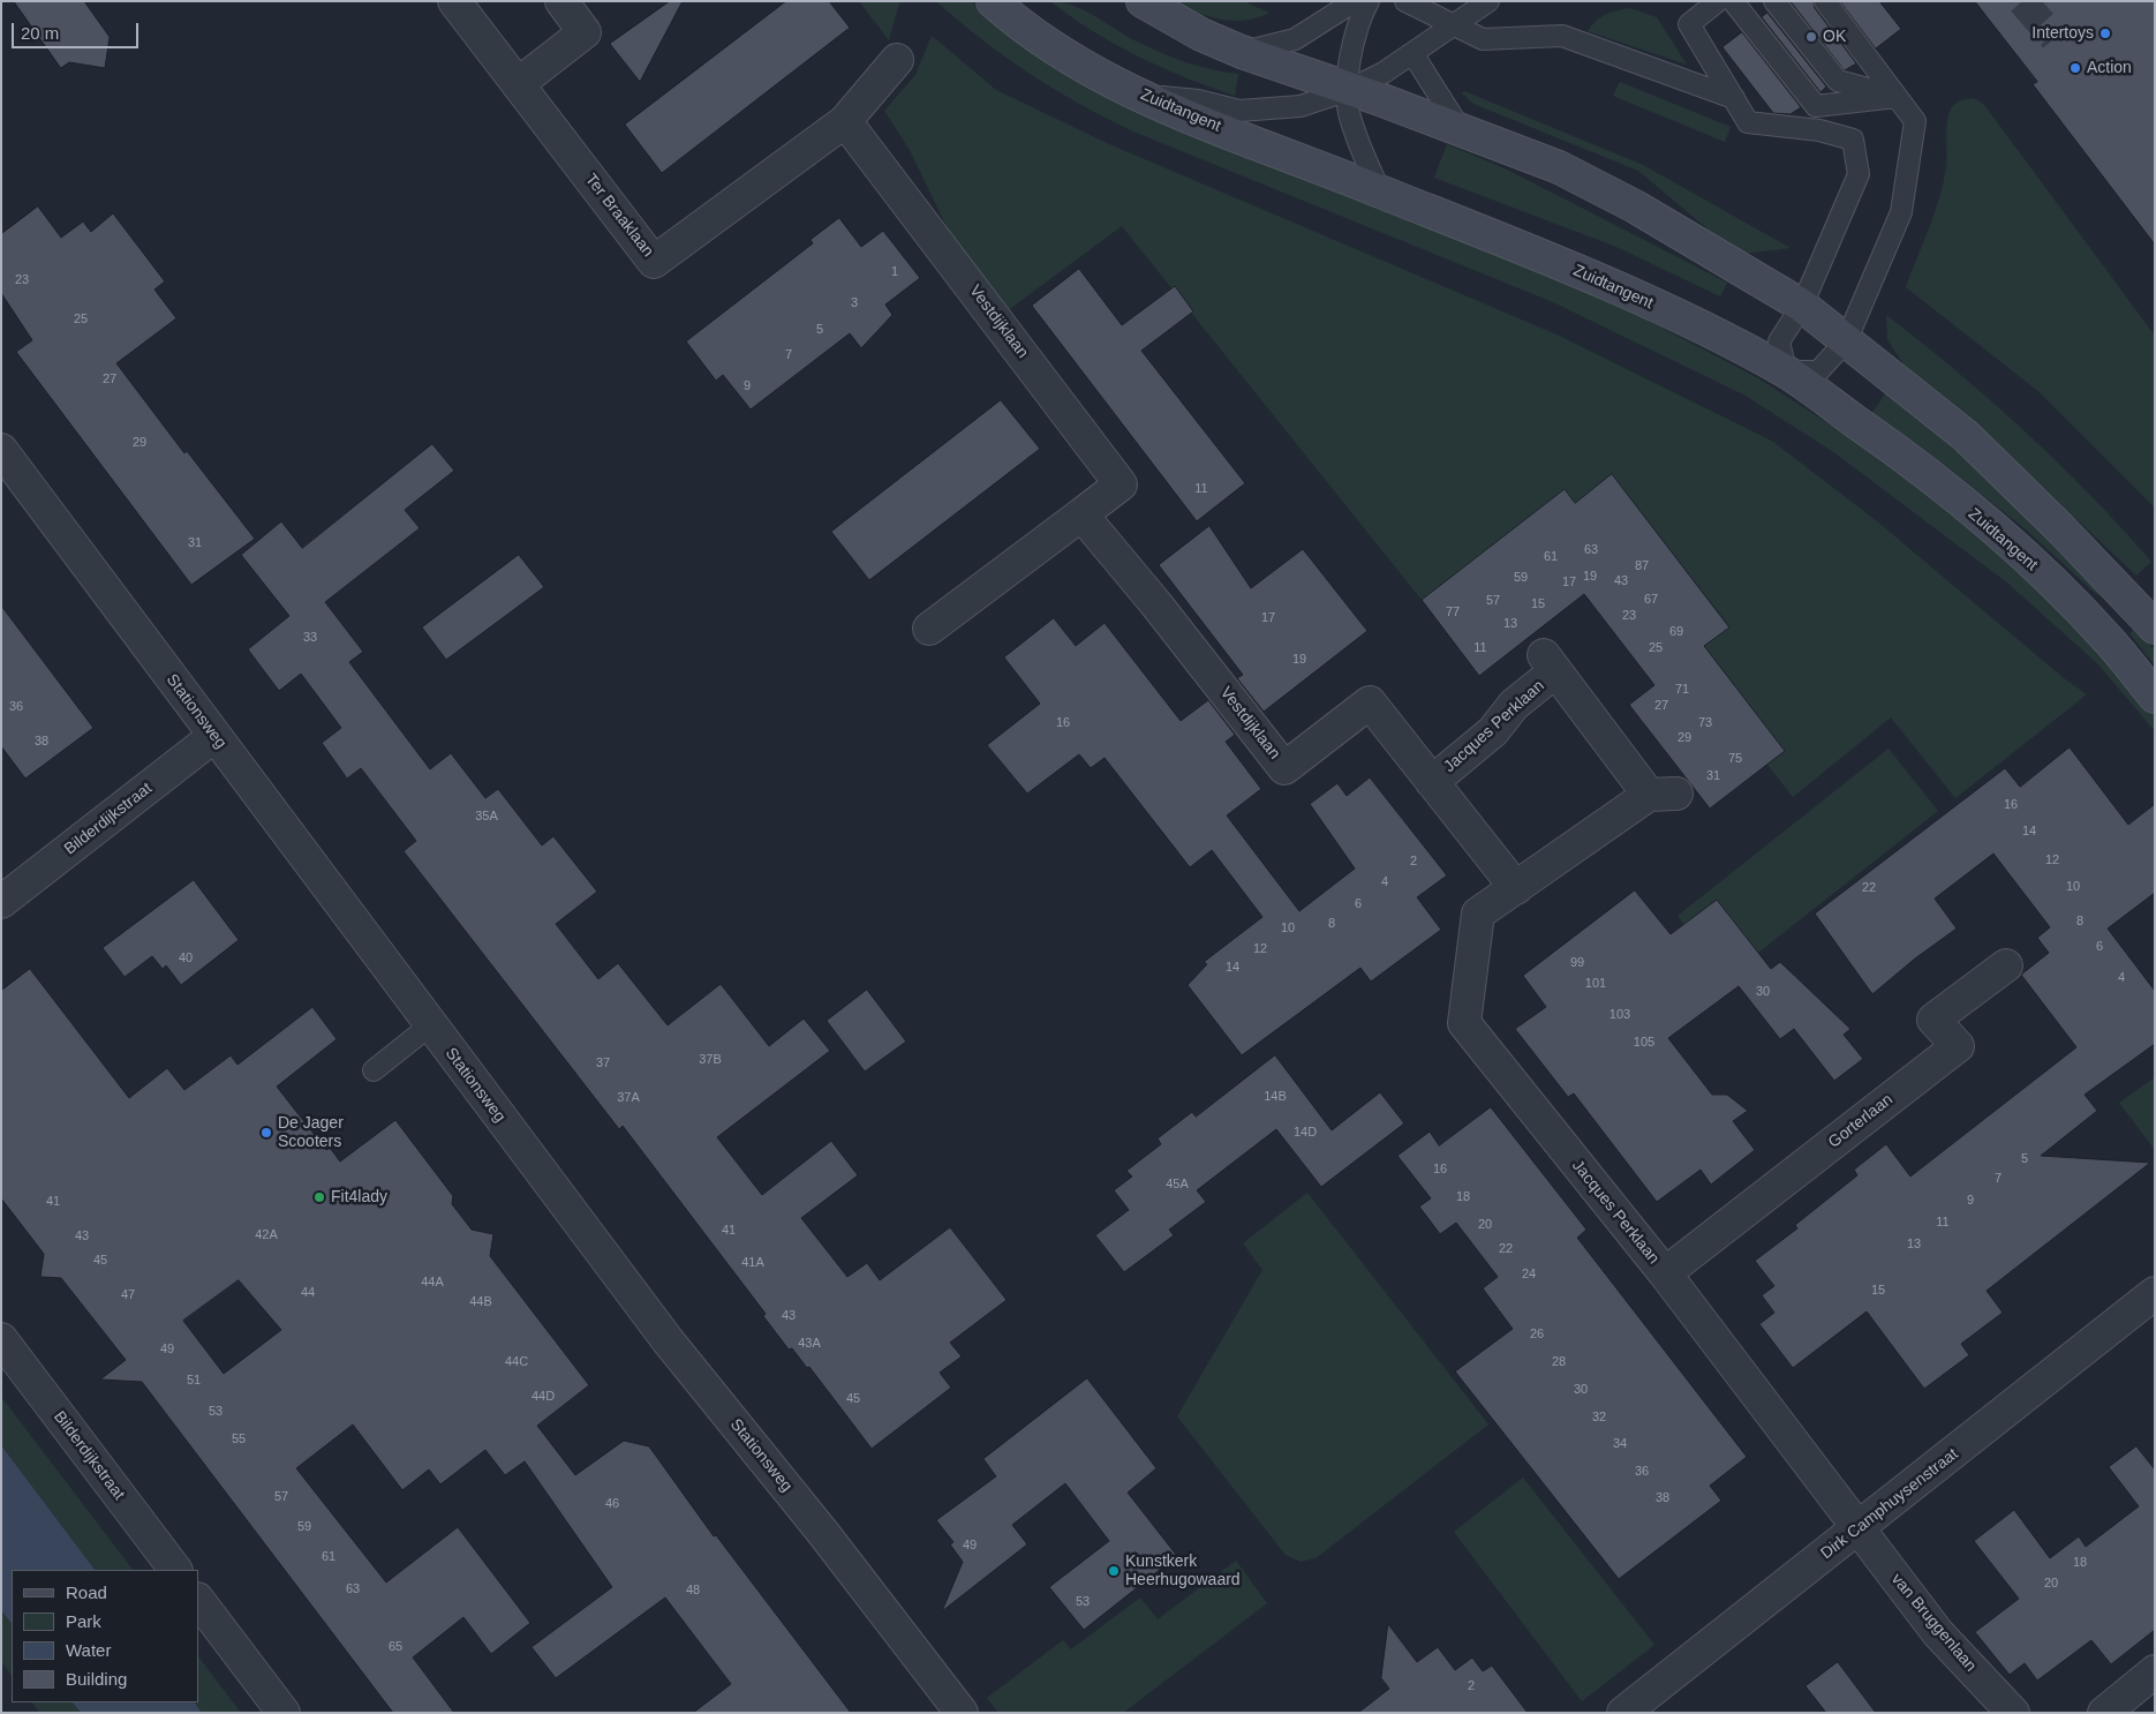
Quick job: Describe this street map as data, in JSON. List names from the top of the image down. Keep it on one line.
{"streets":{"main road":["Zuidtangent"],"street":["Ter Braaklaan","Vestdijklaan","Stationsweg","Jacques Perklaan","Bilderdijkstraat","Gorterlaan","Dirk Camphuysenstraat","van Bruggenlaan"]},"crossings":[["Ter Braaklaan","Vestdijklaan"],["Vestdijklaan","Jacques Perklaan"],["Stationsweg","Bilderdijkstraat"],["Jacques Perklaan","Gorterlaan"],["Jacques Perklaan","Dirk Camphuysenstraat"],["Jacques Perklaan","van Bruggenlaan"],["Dirk Camphuysenstraat","van Bruggenlaan"]],"places":["Intertoys","OK","Action","De Jager Scooters","Fit4lady","Kunstkerk Heerhugowaard"],"house_numbers":["1","23","3","25","5","7","27","9","29","11","31","63","61","87","19","59","43","17","67","57","15","77","23","17","13","69","33","11","25","19","71","27","36","16","73","29","38","75","31","16","35A","14","12","2","4","10","22","6","8","8","10","6","12","40","99","14","4","101","30","103","105","37B","37","14B","37A","14D","5","16","7","45A","18","9","41","11","20","41","42A","43","13","22","45","41A","24","44A","15","44","47","44B","43","26","43A","49","44C","28","51","30","44D","45","53","32","55","34","36","57","38","46","59","49","61","18","20","63","48","53","65","2"],"legend":["Road","Park","Water","Building"],"scale_bar":"20 m"}
